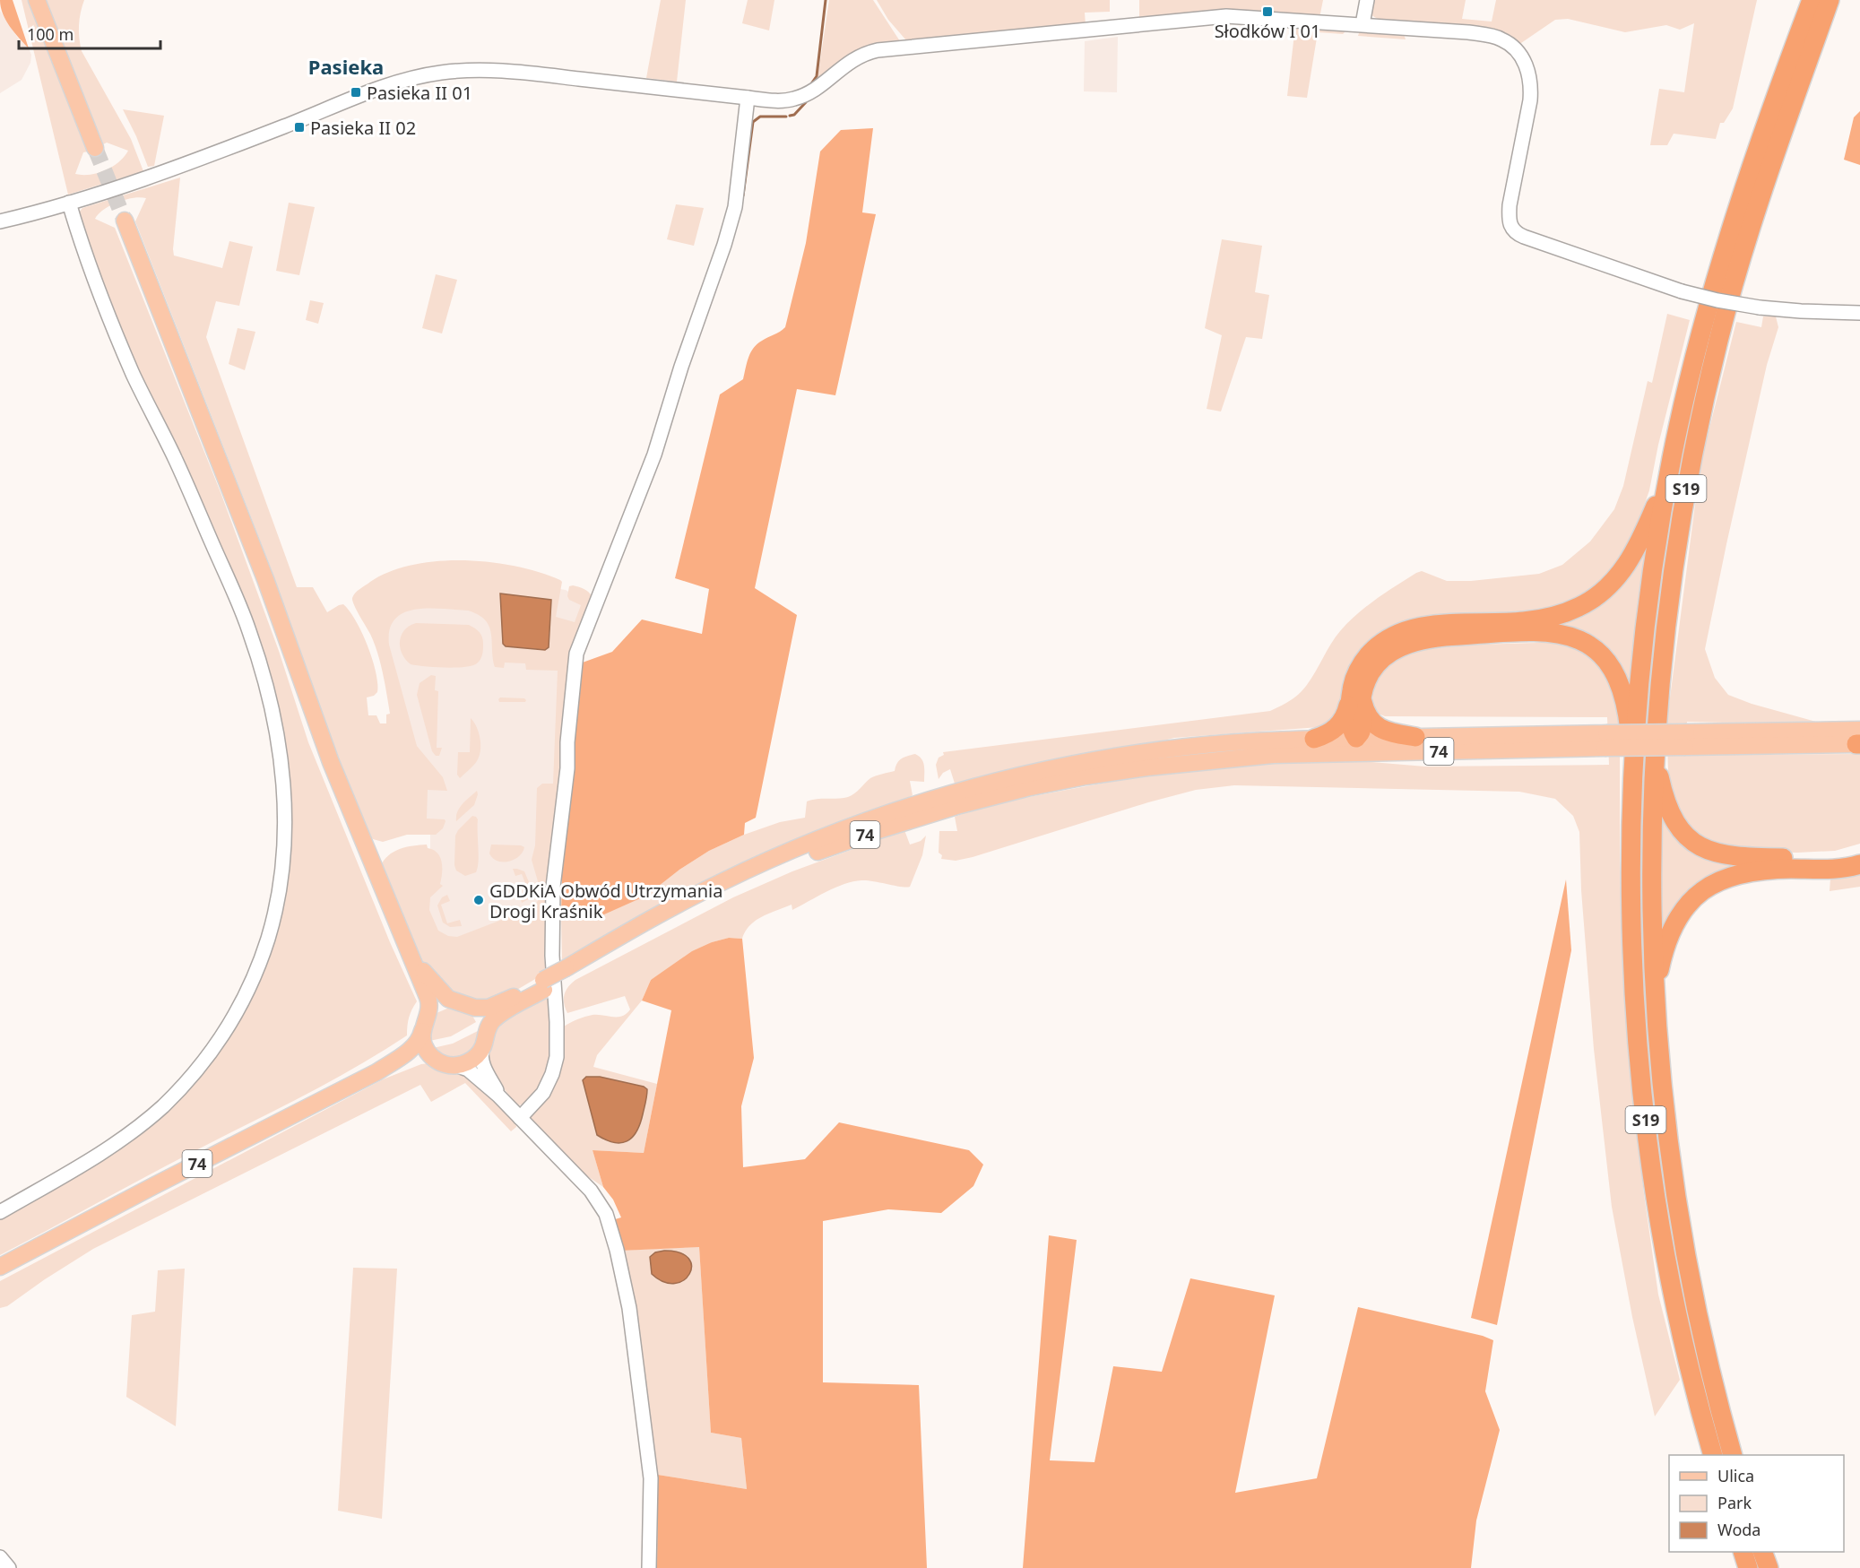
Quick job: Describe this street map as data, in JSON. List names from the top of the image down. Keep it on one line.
{"streets":{"highway":["S19"],"main road":["74"]},"districts":["Pasieka"],"places":{"transit":["Słodków I 01","Pasieka II 01","Pasieka II 02"],"other":["GDDKiA Obwód Utrzymania Drogi Kraśnik"]},"legend":["Ulica","Park","Woda"],"scale_bar":"100 m"}
